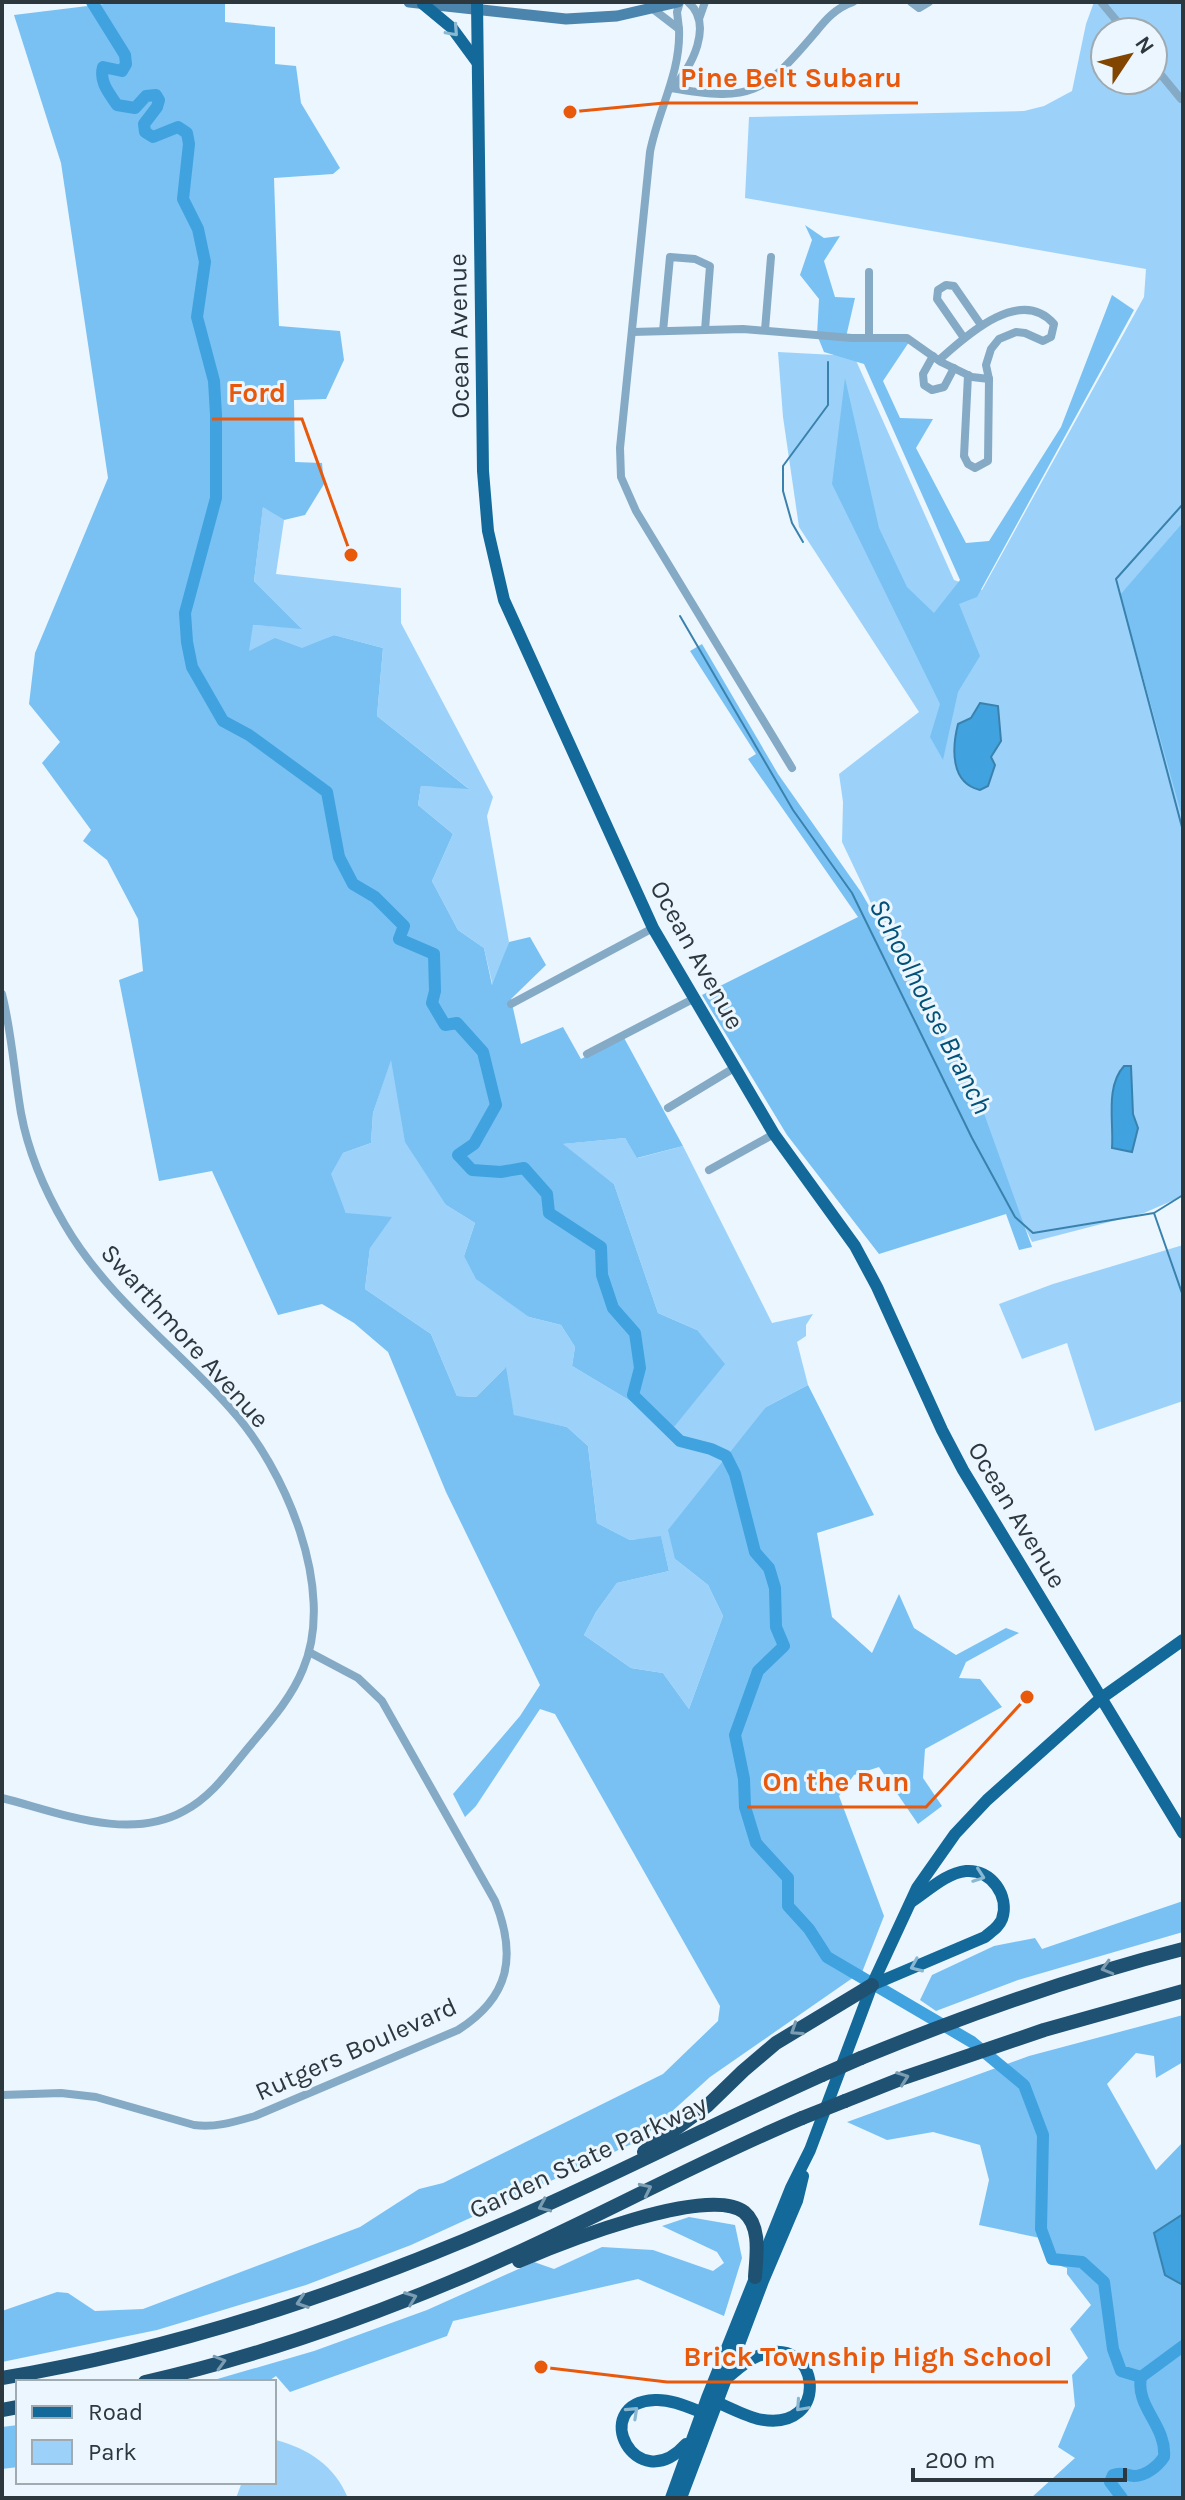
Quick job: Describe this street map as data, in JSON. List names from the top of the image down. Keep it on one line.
{"streets":{"highway":["Garden State Parkway"],"main road":["Ocean Avenue"],"street":["Swarthmore Avenue","Rutgers Boulevard"]},"crossings":[["Swarthmore Avenue","Rutgers Boulevard"]],"water":["Schoolhouse Branch"],"places":["Pine Belt Subaru","Ford","On the Run","Brick Township High School"],"legend":["Road","Park"],"scale_bar":"200 m","north":"top right"}
